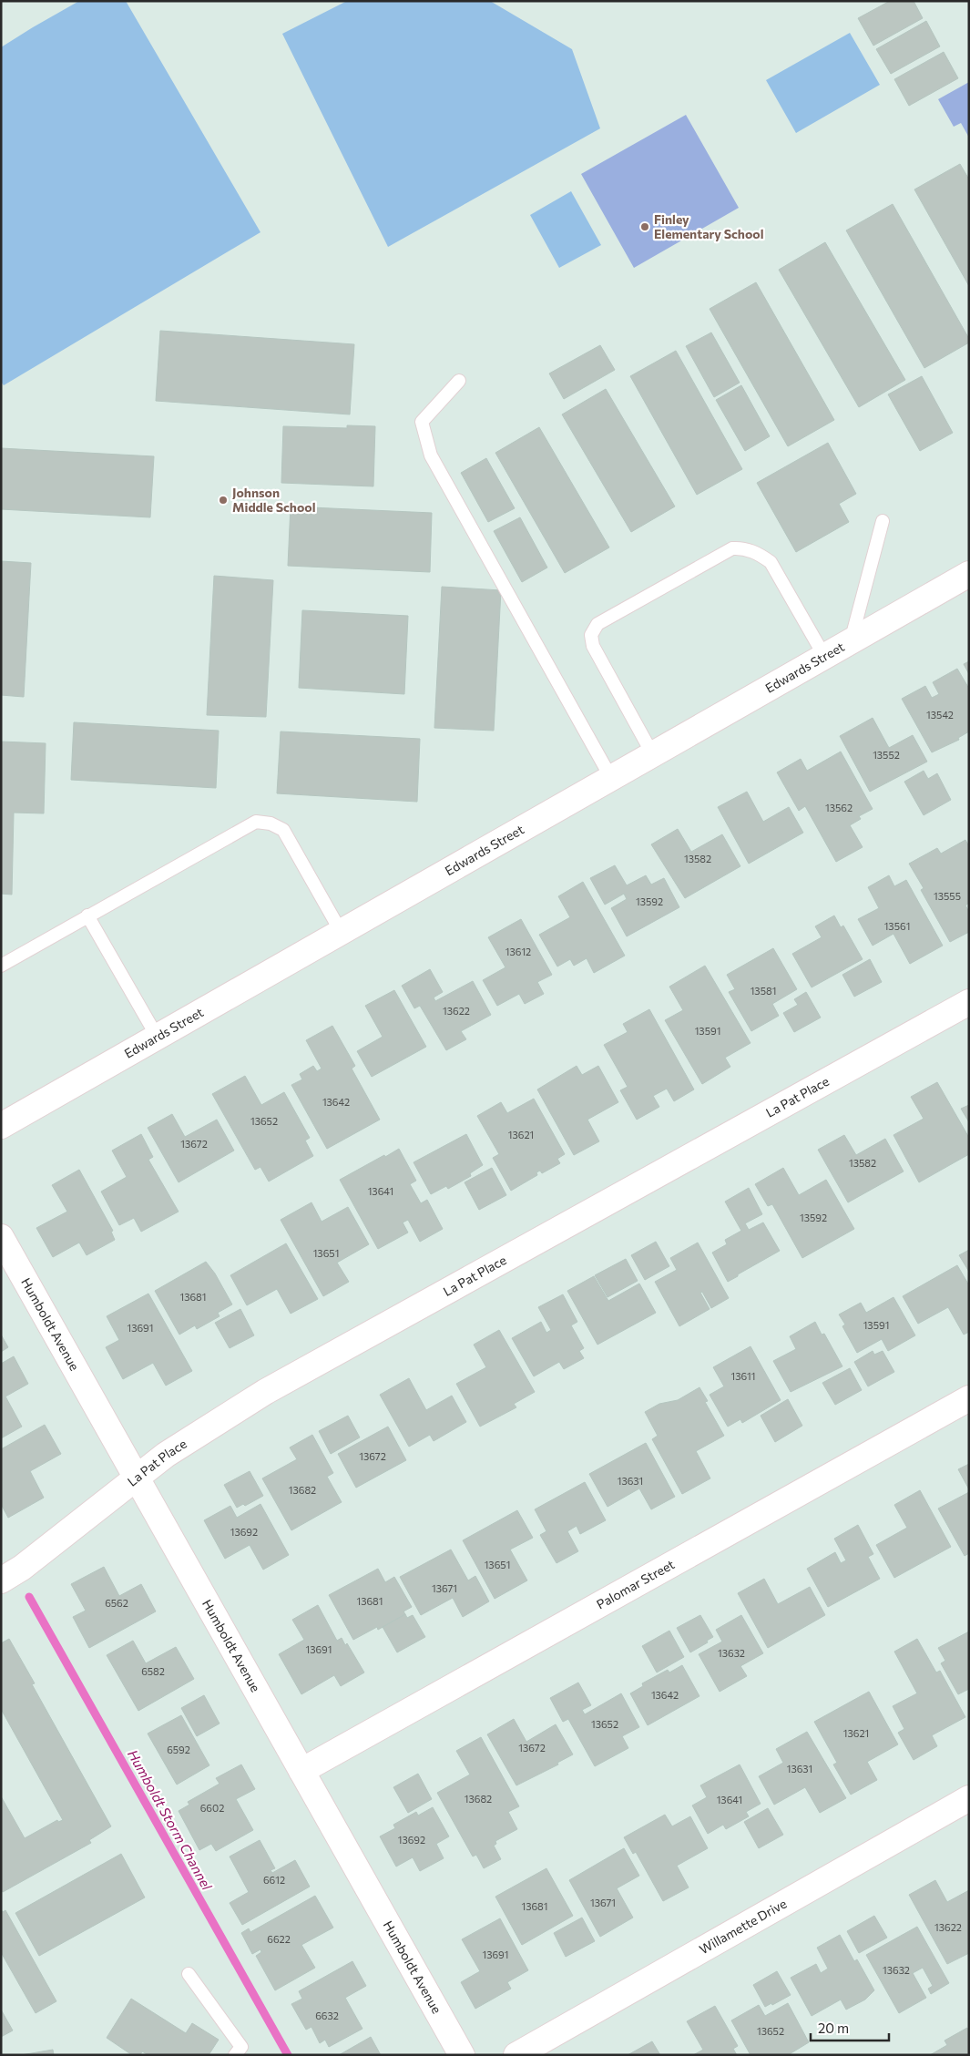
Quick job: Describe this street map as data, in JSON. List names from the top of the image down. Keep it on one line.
{"streets":{"street":["Edwards Street","La Pat Place","Humboldt Avenue","Palomar Street","Willamette Drive"]},"crossings":[["La Pat Place","Humboldt Avenue"],["Humboldt Avenue","Palomar Street"]],"water":["Humboldt Storm Channel"],"places":["Finley Elementary School","Johnson Middle School"],"house_numbers":["13542","13552","13562","13582","13555","13592","13561","13612","13581","13622","13591","13642","13652","13621","13672","13582","13641","13592","13651","13681","13591","13691","13611","13672","13631","13682","13692","13651","13671","13681","6562","13691","13632","6582","13642","13652","13621","13672","6592","13631","13682","13641","6602","13692","6612","13671","13681","13622","6622","13691","13632","6632","13652"],"scale_bar":"20 m"}
